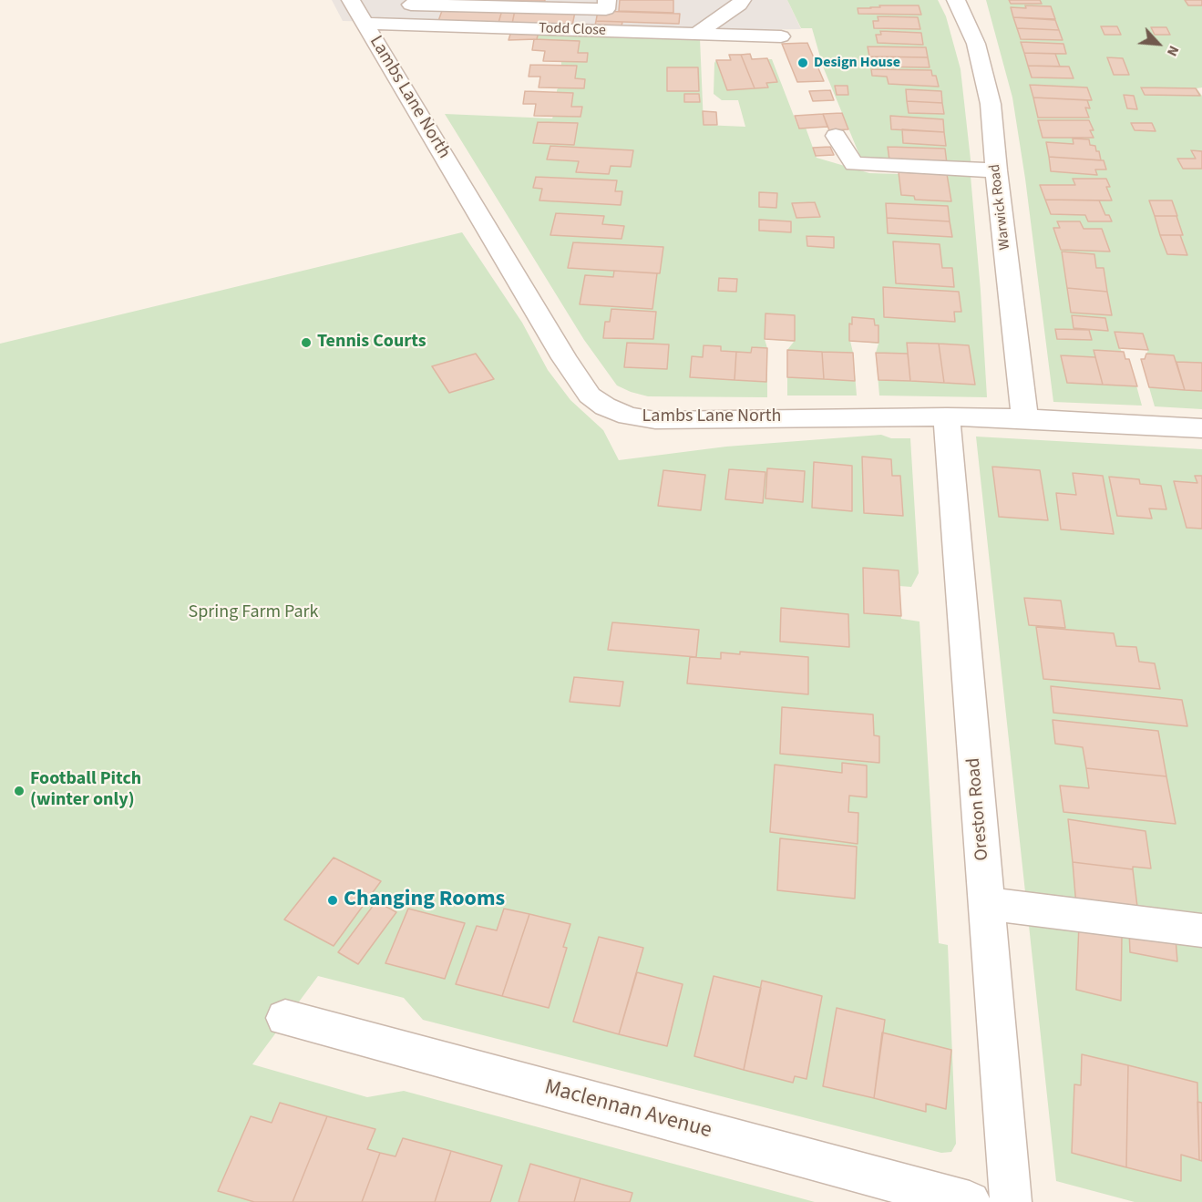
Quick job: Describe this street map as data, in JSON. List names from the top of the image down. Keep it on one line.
{"streets":{"street":["Todd Close","Lambs Lane North","Warwick Road","Oreston Road","Maclennan Avenue"]},"crossings":[["Todd Close","Lambs Lane North"],["Lambs Lane North","Warwick Road"],["Lambs Lane North","Oreston Road"]],"parks":["Spring Farm Park"],"places":["Design House","Tennis Courts","Football Pitch (winter only)","Changing Rooms"],"north":"bottom right"}
